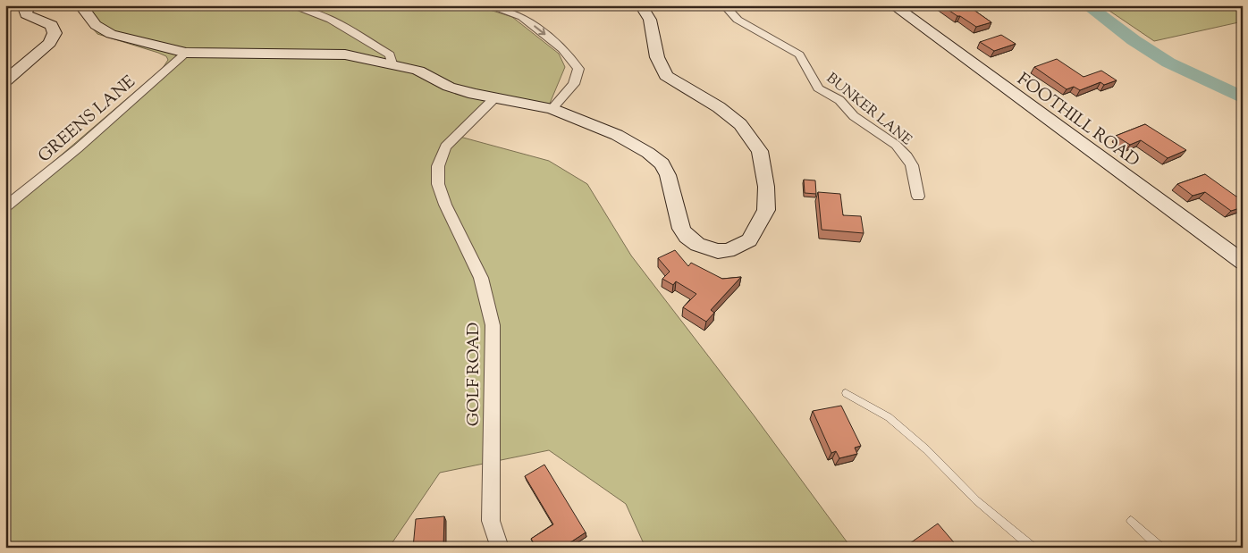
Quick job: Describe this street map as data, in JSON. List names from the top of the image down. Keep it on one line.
{"streets":{"street":["BUNKER LANE","GREENS LANE","FOOTHILL ROAD","GOLF ROAD"]}}
